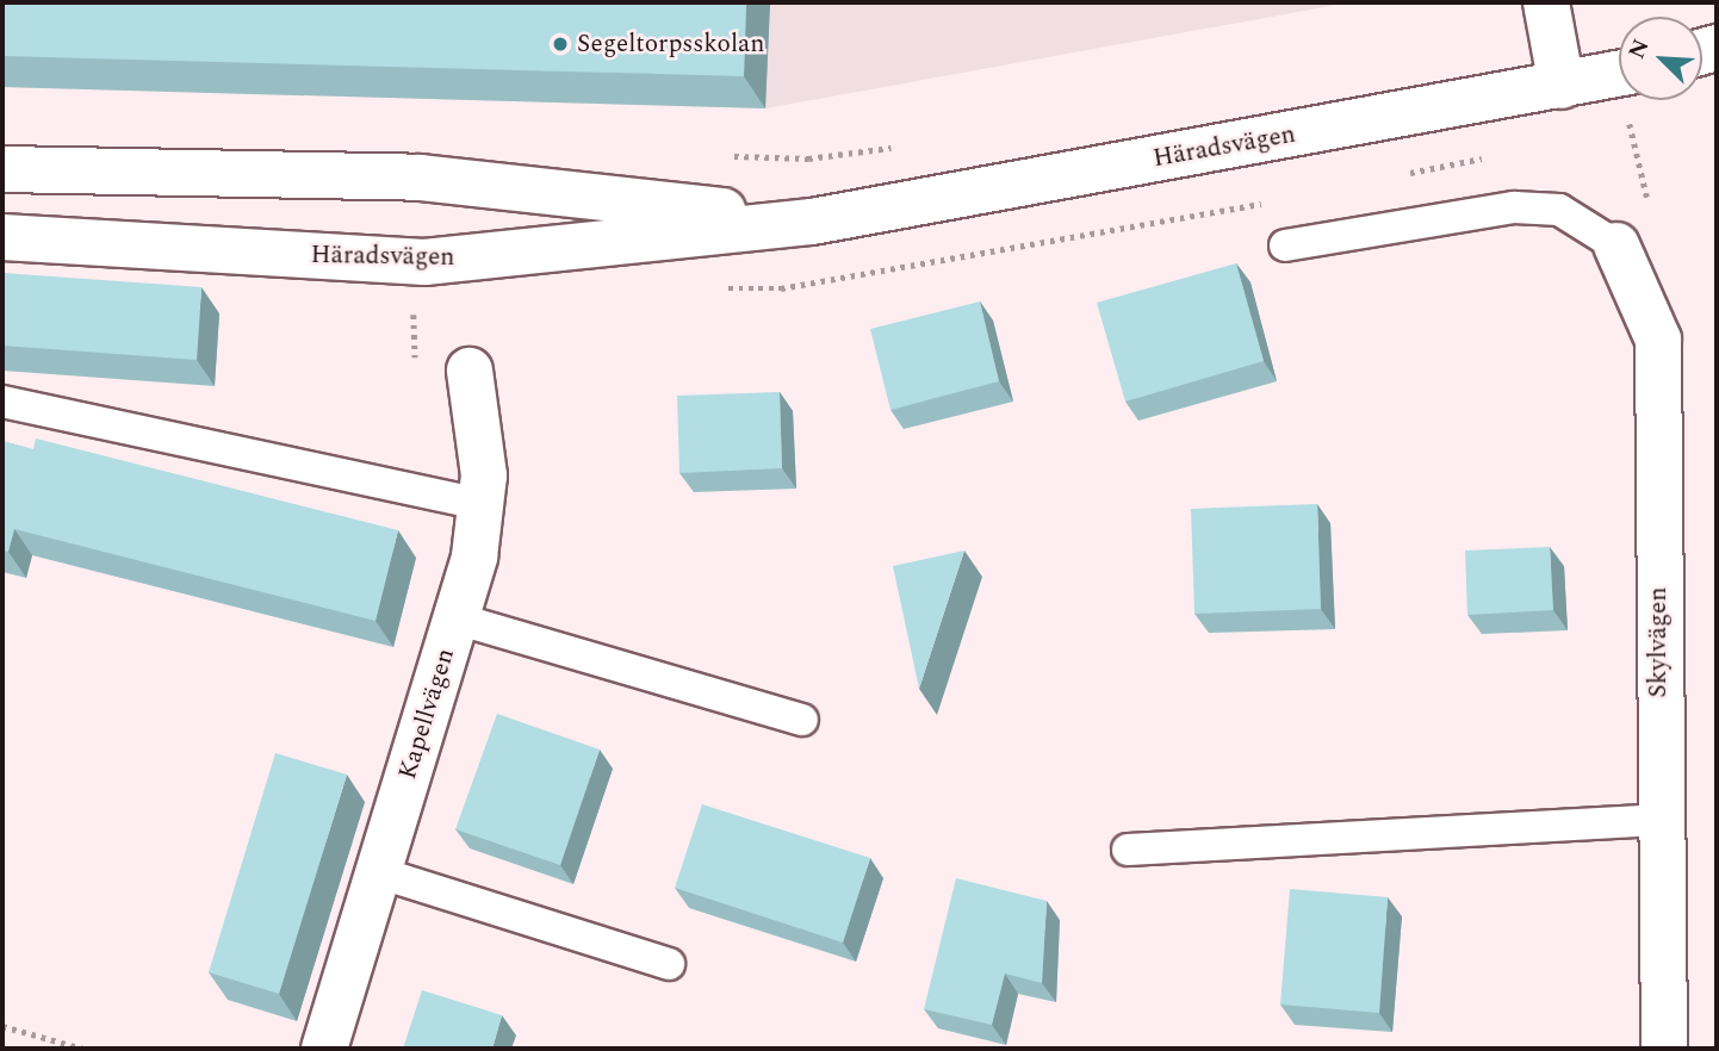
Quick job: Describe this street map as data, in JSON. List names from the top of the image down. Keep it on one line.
{"streets":{"street":["Häradsvägen","Skylvägen","Kapellvägen"]},"places":["Segeltorpsskolan"],"north":"top left"}
